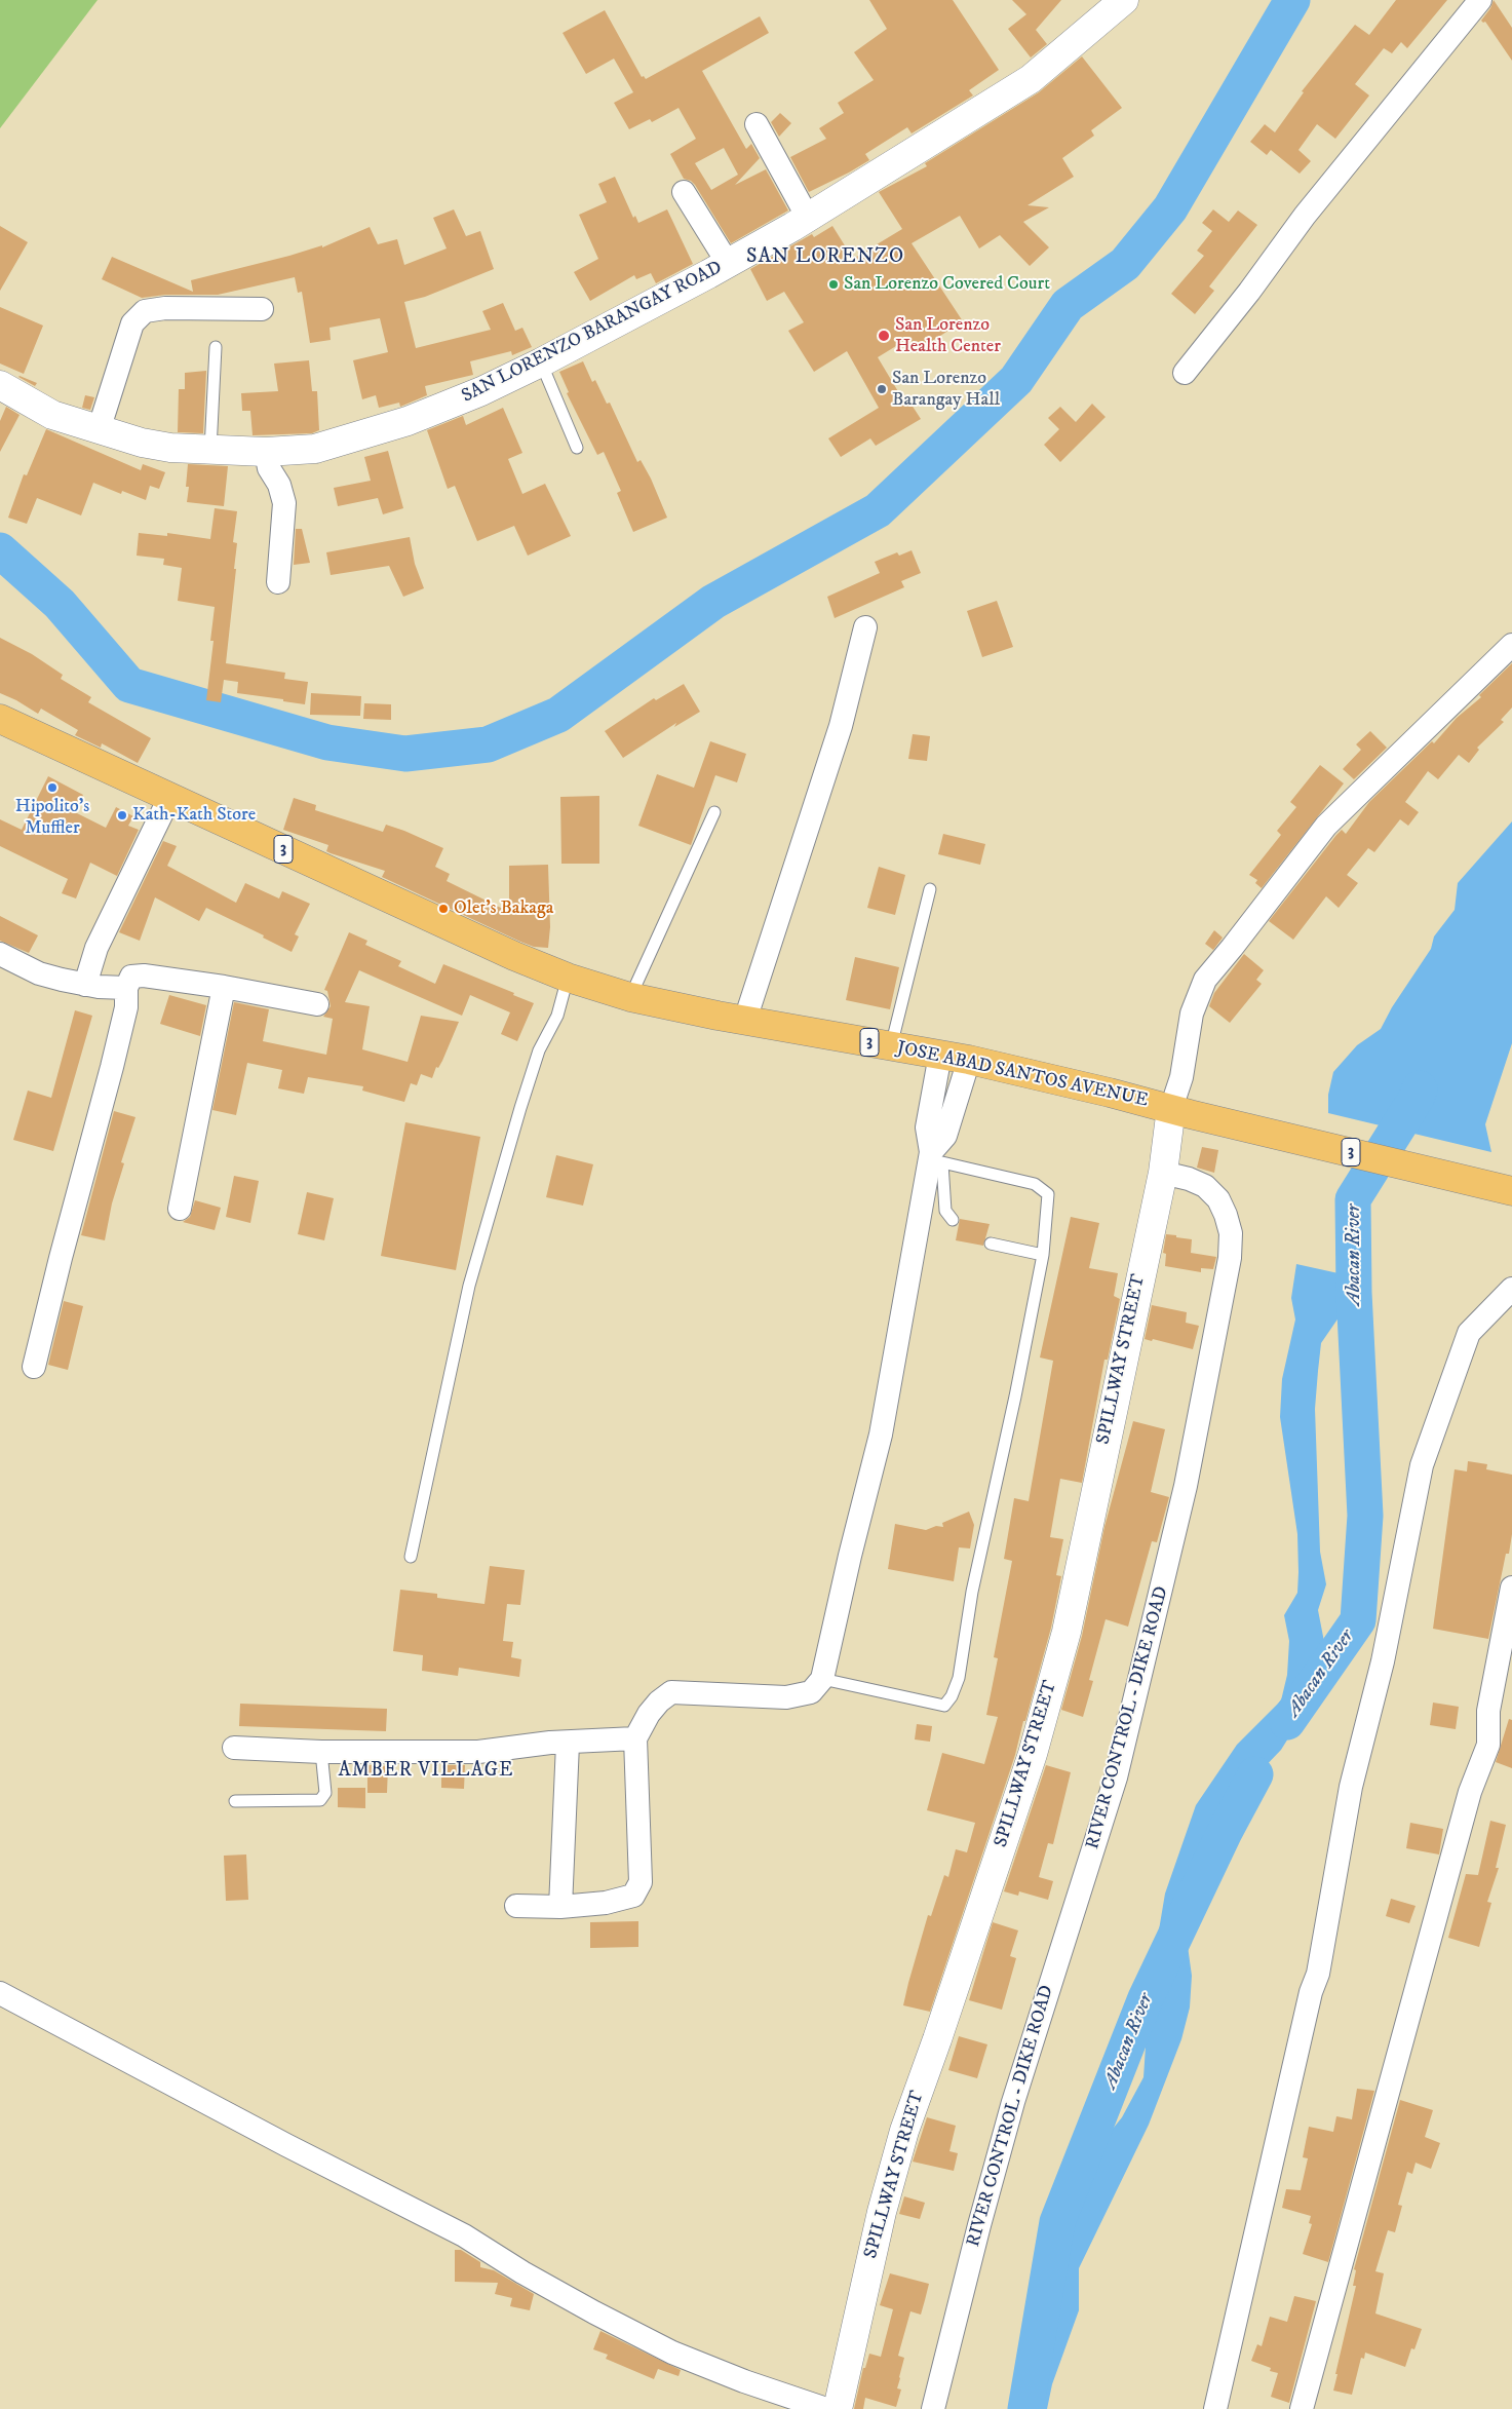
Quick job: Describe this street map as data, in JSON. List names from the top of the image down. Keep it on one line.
{"streets":{"highway":["3","JOSE ABAD SANTOS AVENUE"],"street":["SAN LORENZO BARANGAY ROAD","SPILLWAY STREET","RIVER CONTROL - DIKE ROAD"]},"crossings":[["JOSE ABAD SANTOS AVENUE","SPILLWAY STREET"],["SPILLWAY STREET","RIVER CONTROL - DIKE ROAD"]],"districts":["SAN LORENZO","AMBER VILLAGE"],"water":["Abacan River"],"places":["San Lorenzo Covered Court","San Lorenzo Health Center","San Lorenzo Barangay Hall","Hipolito's Muffler","Kath-Kath Store","Olet's Bakaga"]}
